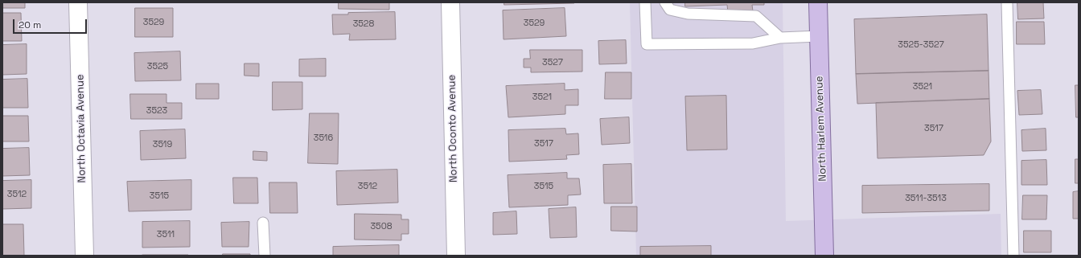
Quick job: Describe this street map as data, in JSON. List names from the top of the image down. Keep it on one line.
{"streets":{"main road":["North Harlem Avenue"],"street":["North Octavia Avenue","North Oconto Avenue"]},"house_numbers":["3529","3529","3528","3525-3527","3527","3525","3521","3521","3523","3517","3516","3517","3519","3512","3515","3512","3515","3511-3513","3508","3511"],"scale_bar":"20 m"}
